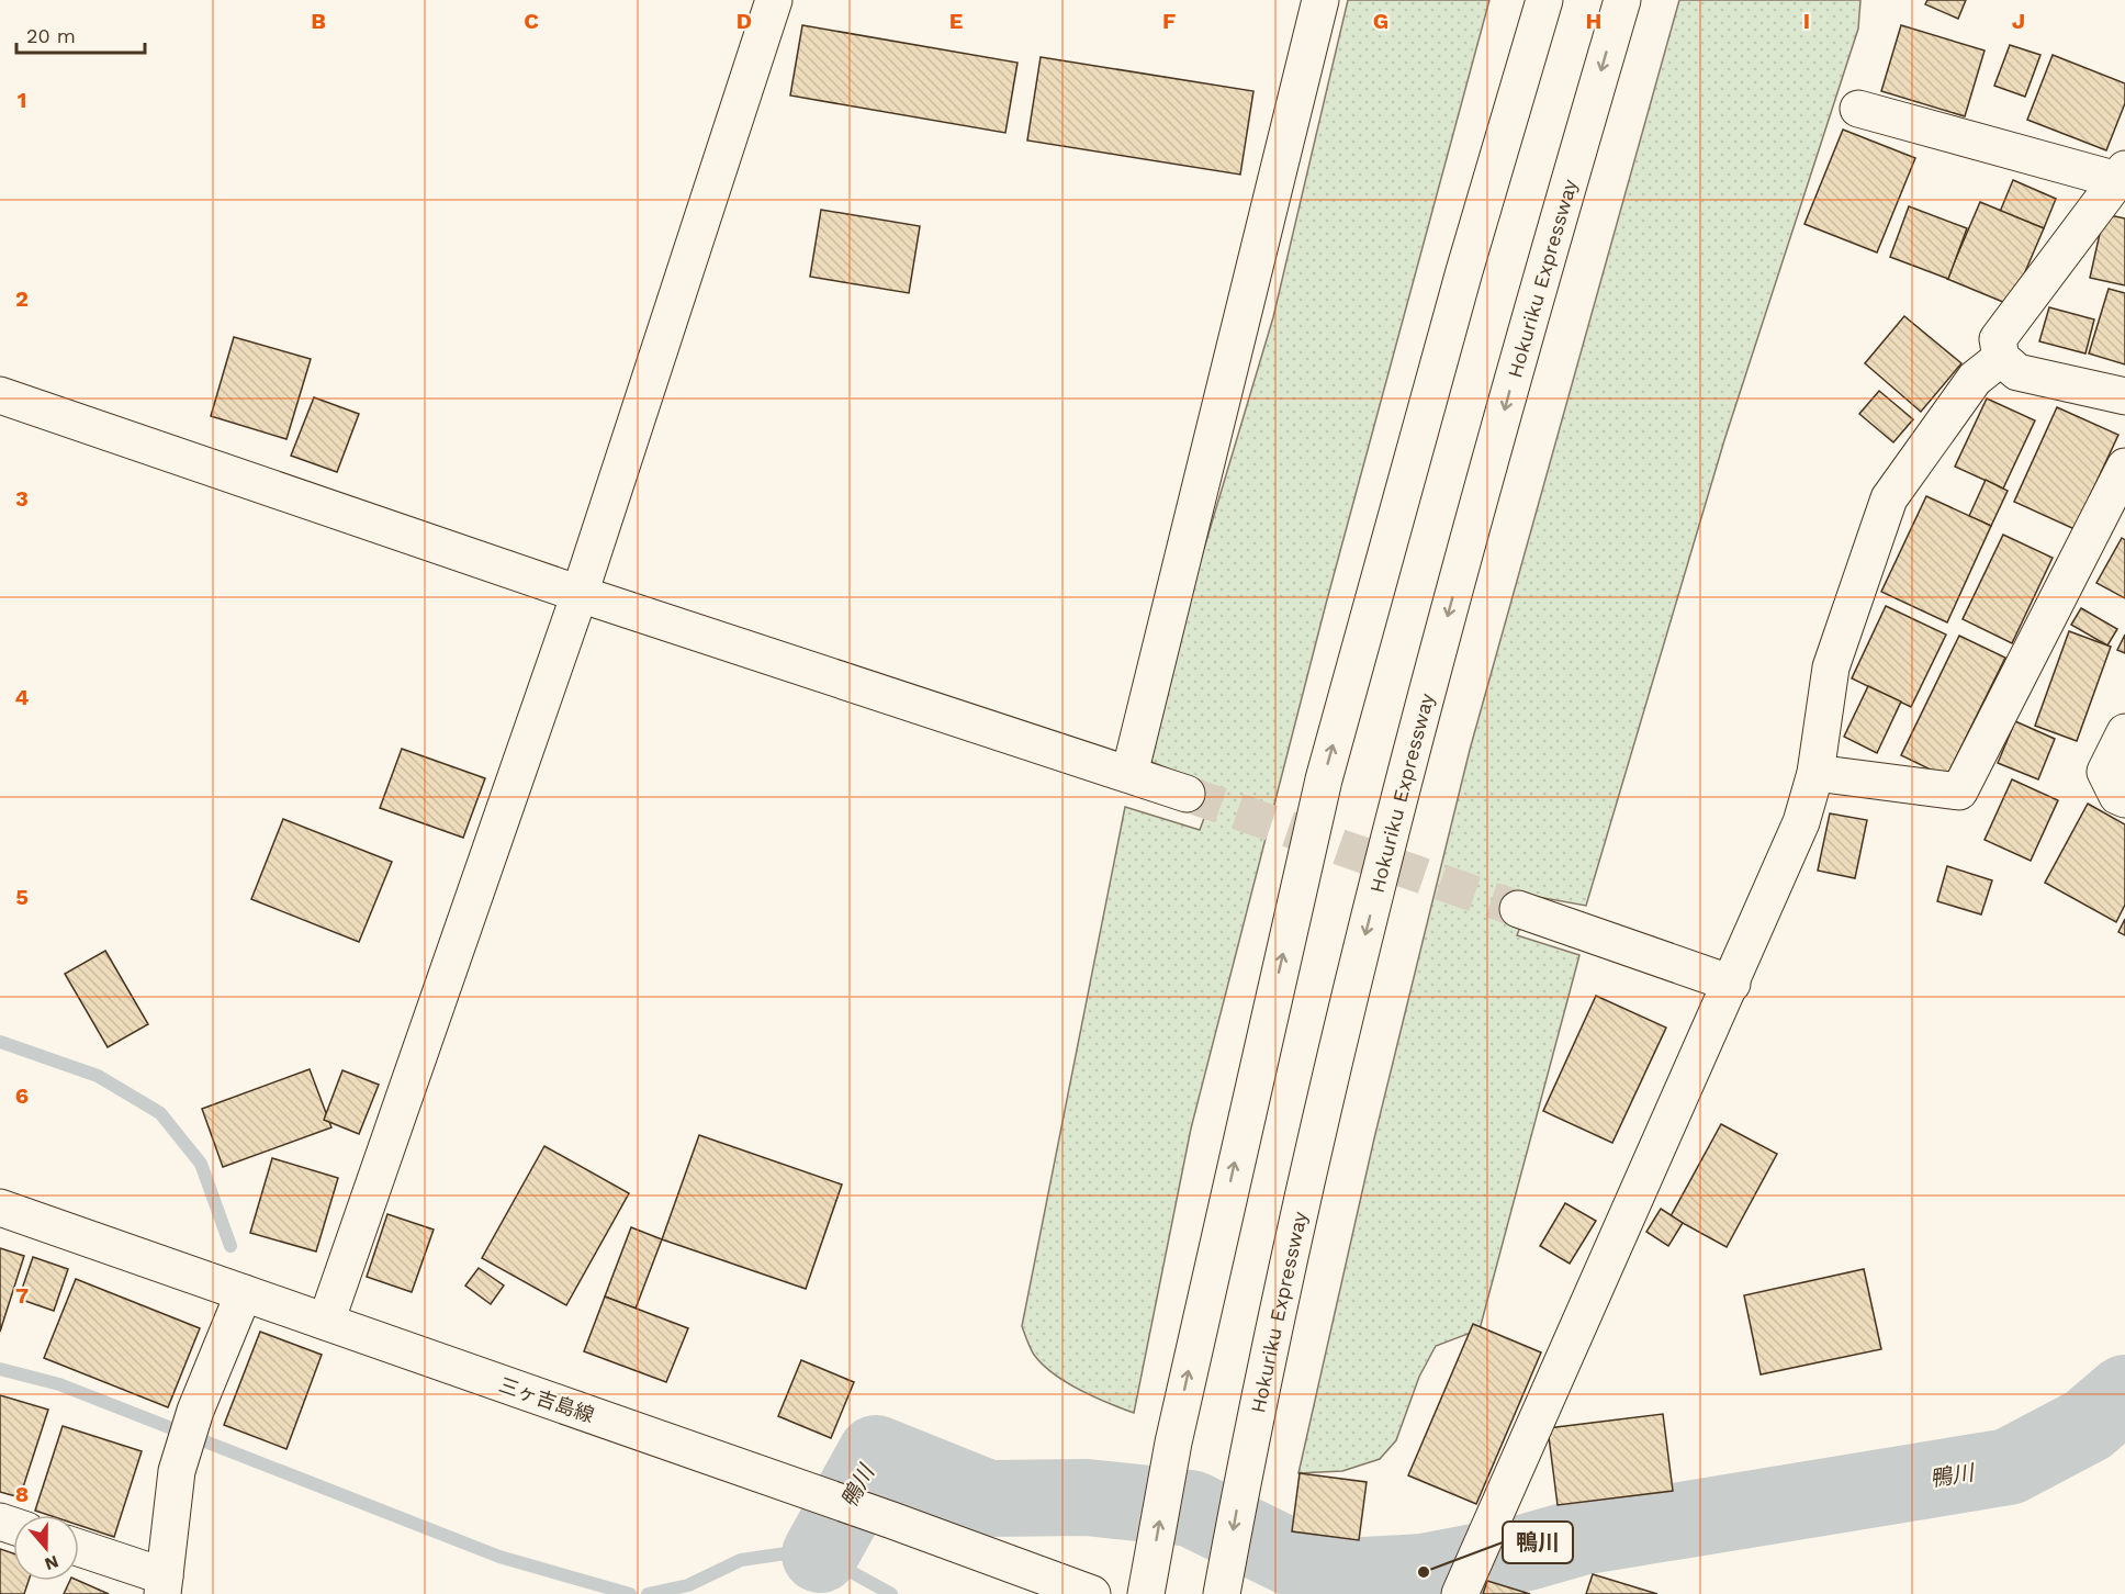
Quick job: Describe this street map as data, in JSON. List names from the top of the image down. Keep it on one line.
{"streets":{"main road":["Hokuriku Expressway","三ヶ吉島線"]},"water":["鴨川"],"places":["鴨川"],"scale_bar":"20 m","north":"bottom","grid":{"columns":["B","C","D","E","F","G","H","I","J"],"rows":["1","2","3","4","5","6","7","8"]}}
